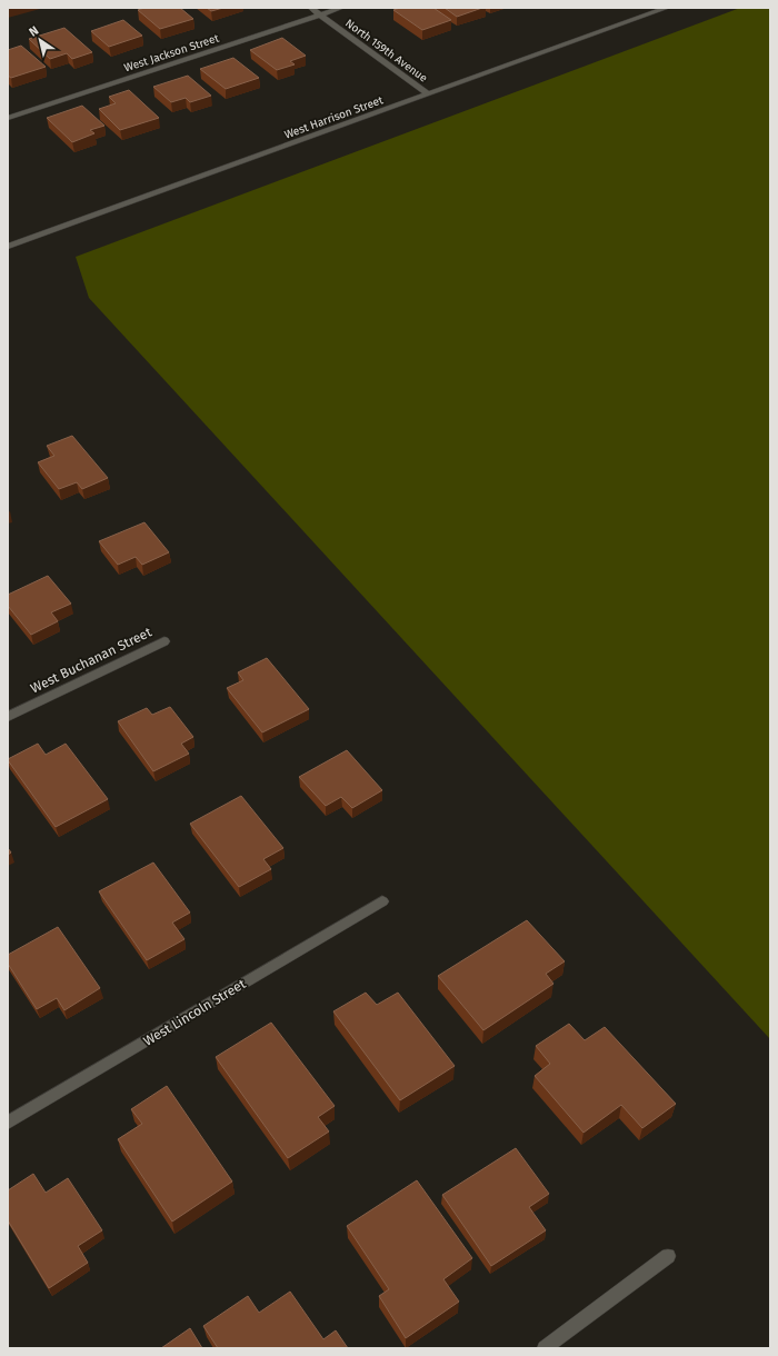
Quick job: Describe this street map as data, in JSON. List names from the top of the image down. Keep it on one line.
{"streets":{"street":["North 159th Avenue","West Jackson Street","West Harrison Street","West Buchanan Street","West Lincoln Street"]},"crossings":[["North 159th Avenue","West Jackson Street"],["North 159th Avenue","West Harrison Street"]],"north":"top left"}
